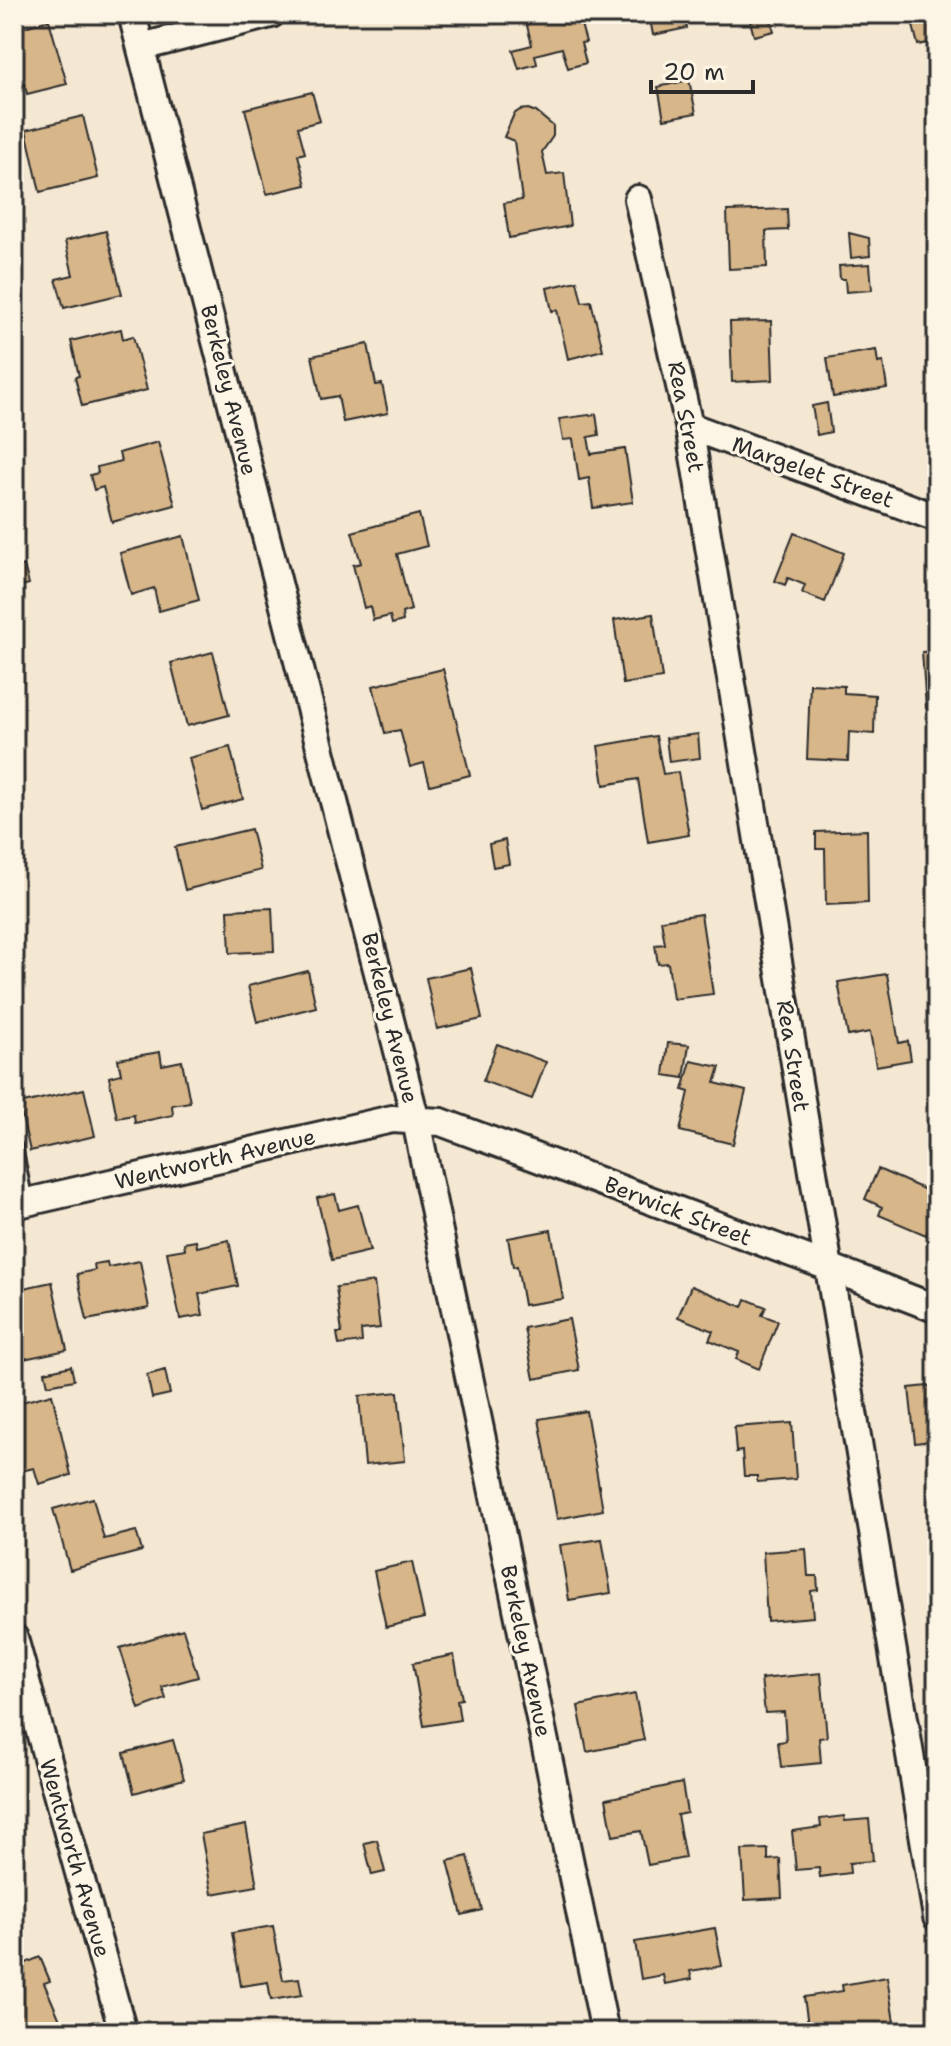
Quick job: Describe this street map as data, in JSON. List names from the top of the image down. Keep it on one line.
{"streets":{"street":["Berkeley Avenue","Rea Street","Margelet Street","Wentworth Avenue","Berwick Street"]},"crossings":[["Berkeley Avenue","Wentworth Avenue"],["Berkeley Avenue","Berwick Street"],["Rea Street","Margelet Street"],["Rea Street","Berwick Street"],["Wentworth Avenue","Berwick Street"]],"scale_bar":"20 m"}
